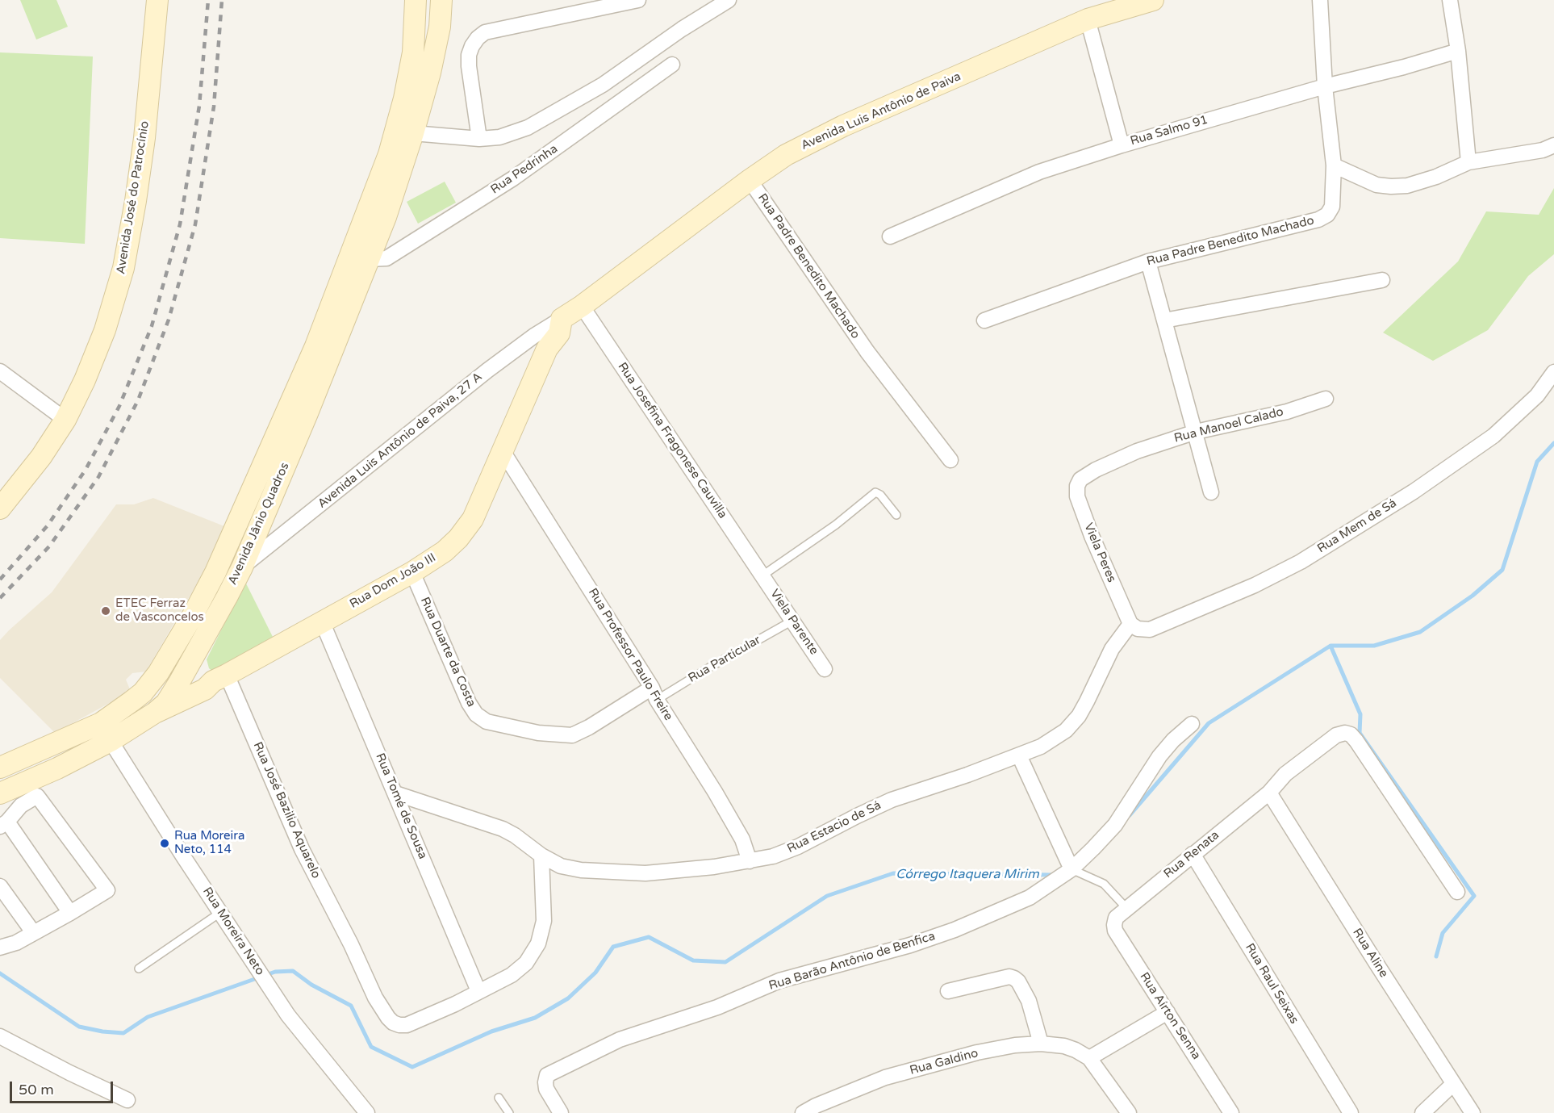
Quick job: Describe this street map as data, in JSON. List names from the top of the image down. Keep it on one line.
{"streets":{"main road":["Avenida Luis Antônio de Paiva","Avenida José do Patrocínio","Avenida Jânio Quadros","Rua Dom João III"],"street":["Rua Salmo 91","Rua Pedrinha","Rua Padre Benedito Machado","Rua Manoel Calado","Avenida Luis Antônio de Paiva, 27 A","Rua Josefina Fragonese Cauvilla","Rua Mem de Sá","Viela Peres","Viela Parente","Rua Duarte da Costa","Rua Professor Paulo Freire","Rua Tomé de Sousa","Rua José Bazilio Aquarelo","Rua Estacio de Sá","Rua Renata","Rua Moreira Neto","Rua Aline","Rua Barão Antônio de Benfica","Rua Raul Seixas","Rua Aírton Senna","Rua Galdino"],"lane":["Rua Particular"]},"crossings":[["Avenida Luis Antônio de Paiva","Rua Padre Benedito Machado"],["Avenida Luis Antônio de Paiva","Avenida Luis Antônio de Paiva, 27 A"],["Avenida Luis Antônio de Paiva","Rua Josefina Fragonese Cauvilla"],["Avenida Luis Antônio de Paiva","Rua Dom João III"],["Rua Salmo 91","Rua Padre Benedito Machado"],["Rua Pedrinha","Avenida Jânio Quadros"],["Rua Manoel Calado","Viela Peres"],["Avenida Luis Antônio de Paiva, 27 A","Avenida Jânio Quadros"],["Avenida Luis Antônio de Paiva, 27 A","Rua Dom João III"],["Rua Josefina Fragonese Cauvilla","Viela Parente"],["Avenida Jânio Quadros","Rua Dom João III"],["Avenida Jânio Quadros","Rua Moreira Neto"],["Rua Mem de Sá","Viela Peres"],["Rua Mem de Sá","Rua Estacio de Sá"],["Viela Peres","Rua Estacio de Sá"],["Rua Dom João III","Rua Duarte da Costa"],["Rua Dom João III","Rua Professor Paulo Freire"],["Rua Dom João III","Rua Tomé de Sousa"],["Rua Dom João III","Rua José Bazilio Aquarelo"],["Viela Parente","Rua Particular"],["Rua Duarte da Costa","Rua Professor Paulo Freire"],["Rua Duarte da Costa","Rua Particular"],["Rua Professor Paulo Freire","Rua Particular"],["Rua Professor Paulo Freire","Rua Estacio de Sá"],["Rua Tomé de Sousa","Rua José Bazilio Aquarelo"],["Rua Tomé de Sousa","Rua Estacio de Sá"],["Rua Renata","Rua Aline"],["Rua Renata","Rua Raul Seixas"],["Rua Renata","Rua Aírton Senna"]],"water":["Córrego Itaquera Mirim"],"places":["ETEC Ferraz de Vasconcelos","Rua Moreira Neto, 114"],"scale_bar":"50 m"}
